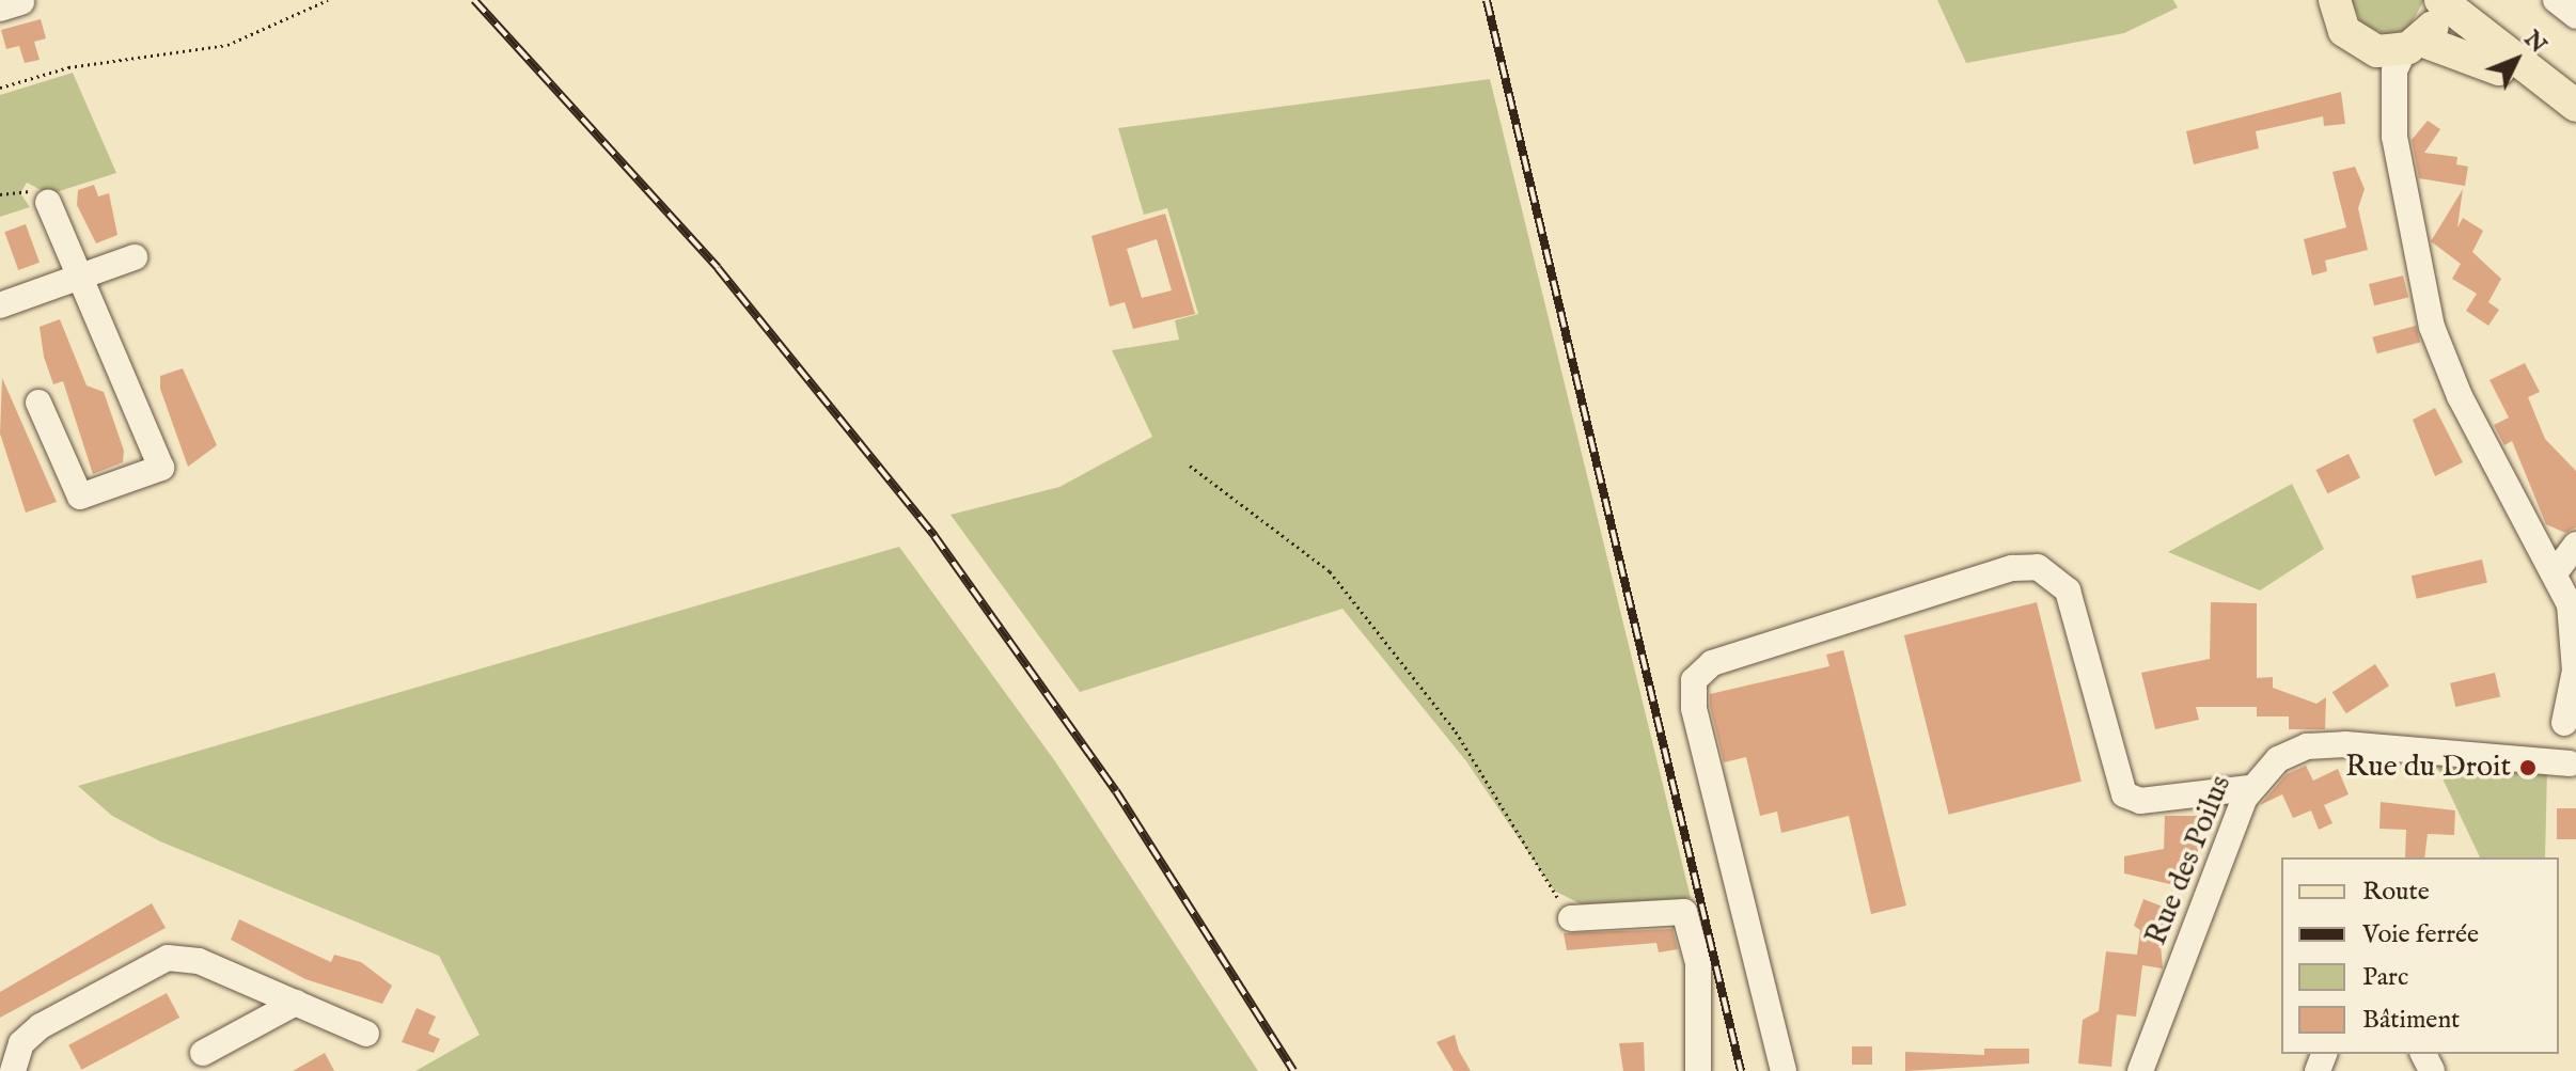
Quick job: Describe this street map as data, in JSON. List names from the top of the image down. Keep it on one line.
{"streets":{"street":["Rue des Poilus"]},"places":["Rue du Droit"],"legend":["Route","Voie ferrée","Parc","Bâtiment"],"north":"top right"}
